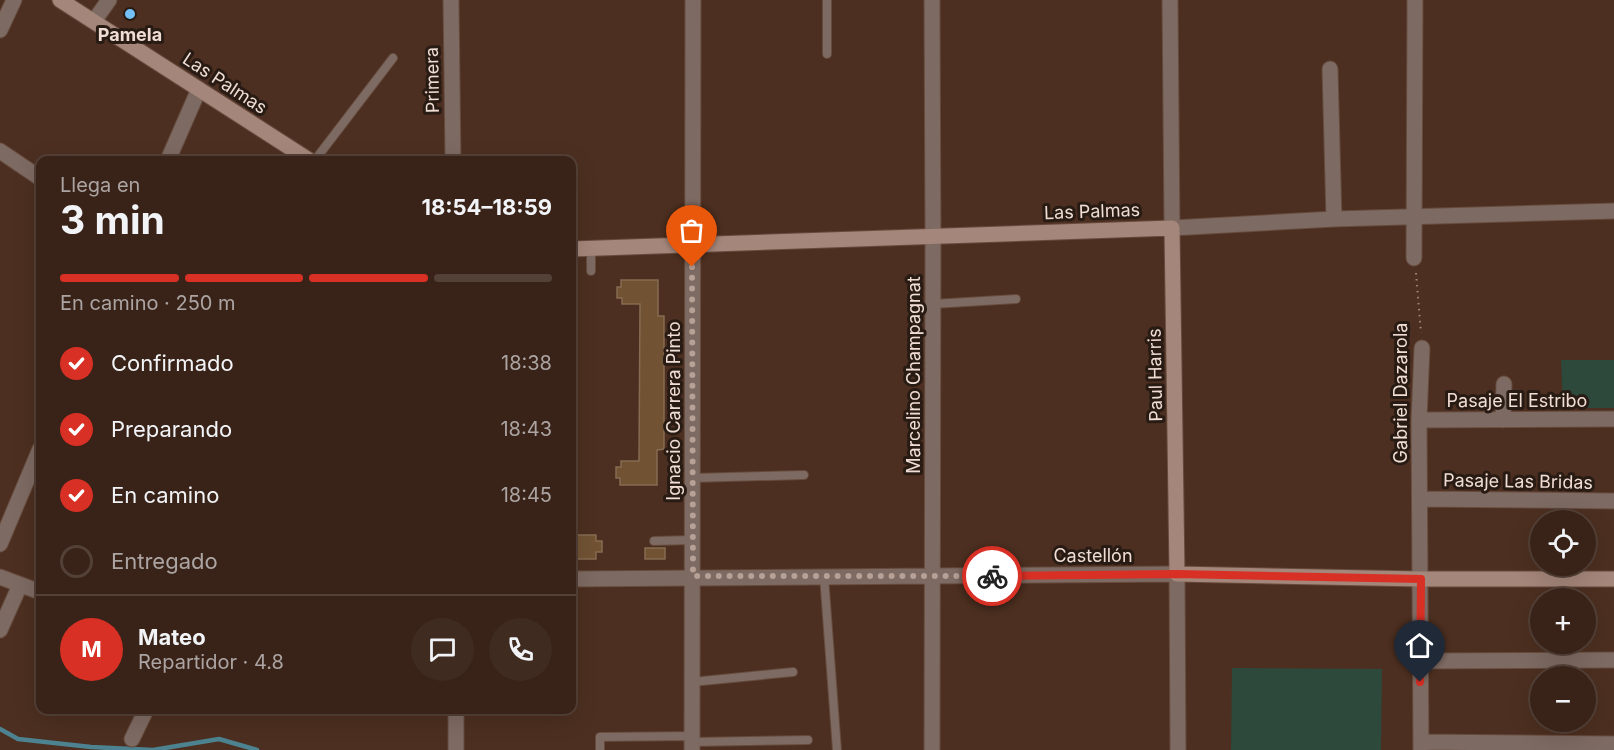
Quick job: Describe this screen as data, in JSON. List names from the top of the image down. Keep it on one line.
{"streets":{"main road":["Las Palmas","Paul Harris","Castellón"],"street":["Primera","Marcelino Champagnat","Gabriel Dazarola","Pasaje El Estribo","Ignacio Carrera Pinto","Pasaje Las Bridas"]},"crossings":[["Las Palmas","Marcelino Champagnat"],["Las Palmas","Paul Harris"],["Las Palmas","Ignacio Carrera Pinto"],["Marcelino Champagnat","Castellón"],["Paul Harris","Castellón"],["Gabriel Dazarola","Pasaje El Estribo"],["Gabriel Dazarola","Pasaje Las Bridas"],["Gabriel Dazarola","Castellón"],["Ignacio Carrera Pinto","Castellón"]],"places":["Pamela"],"page":{"heading":["3 min","Llega en","18:54–18:59"],"panel":["Mateo","Repartidor · 4.8"],"bar":"En camino · 250 m","list":[["Confirmado","18:38"],["Preparando","18:43"],["En camino","18:45"],"Entregado"],"map_buttons":["+","−"],"round":"M"}}
